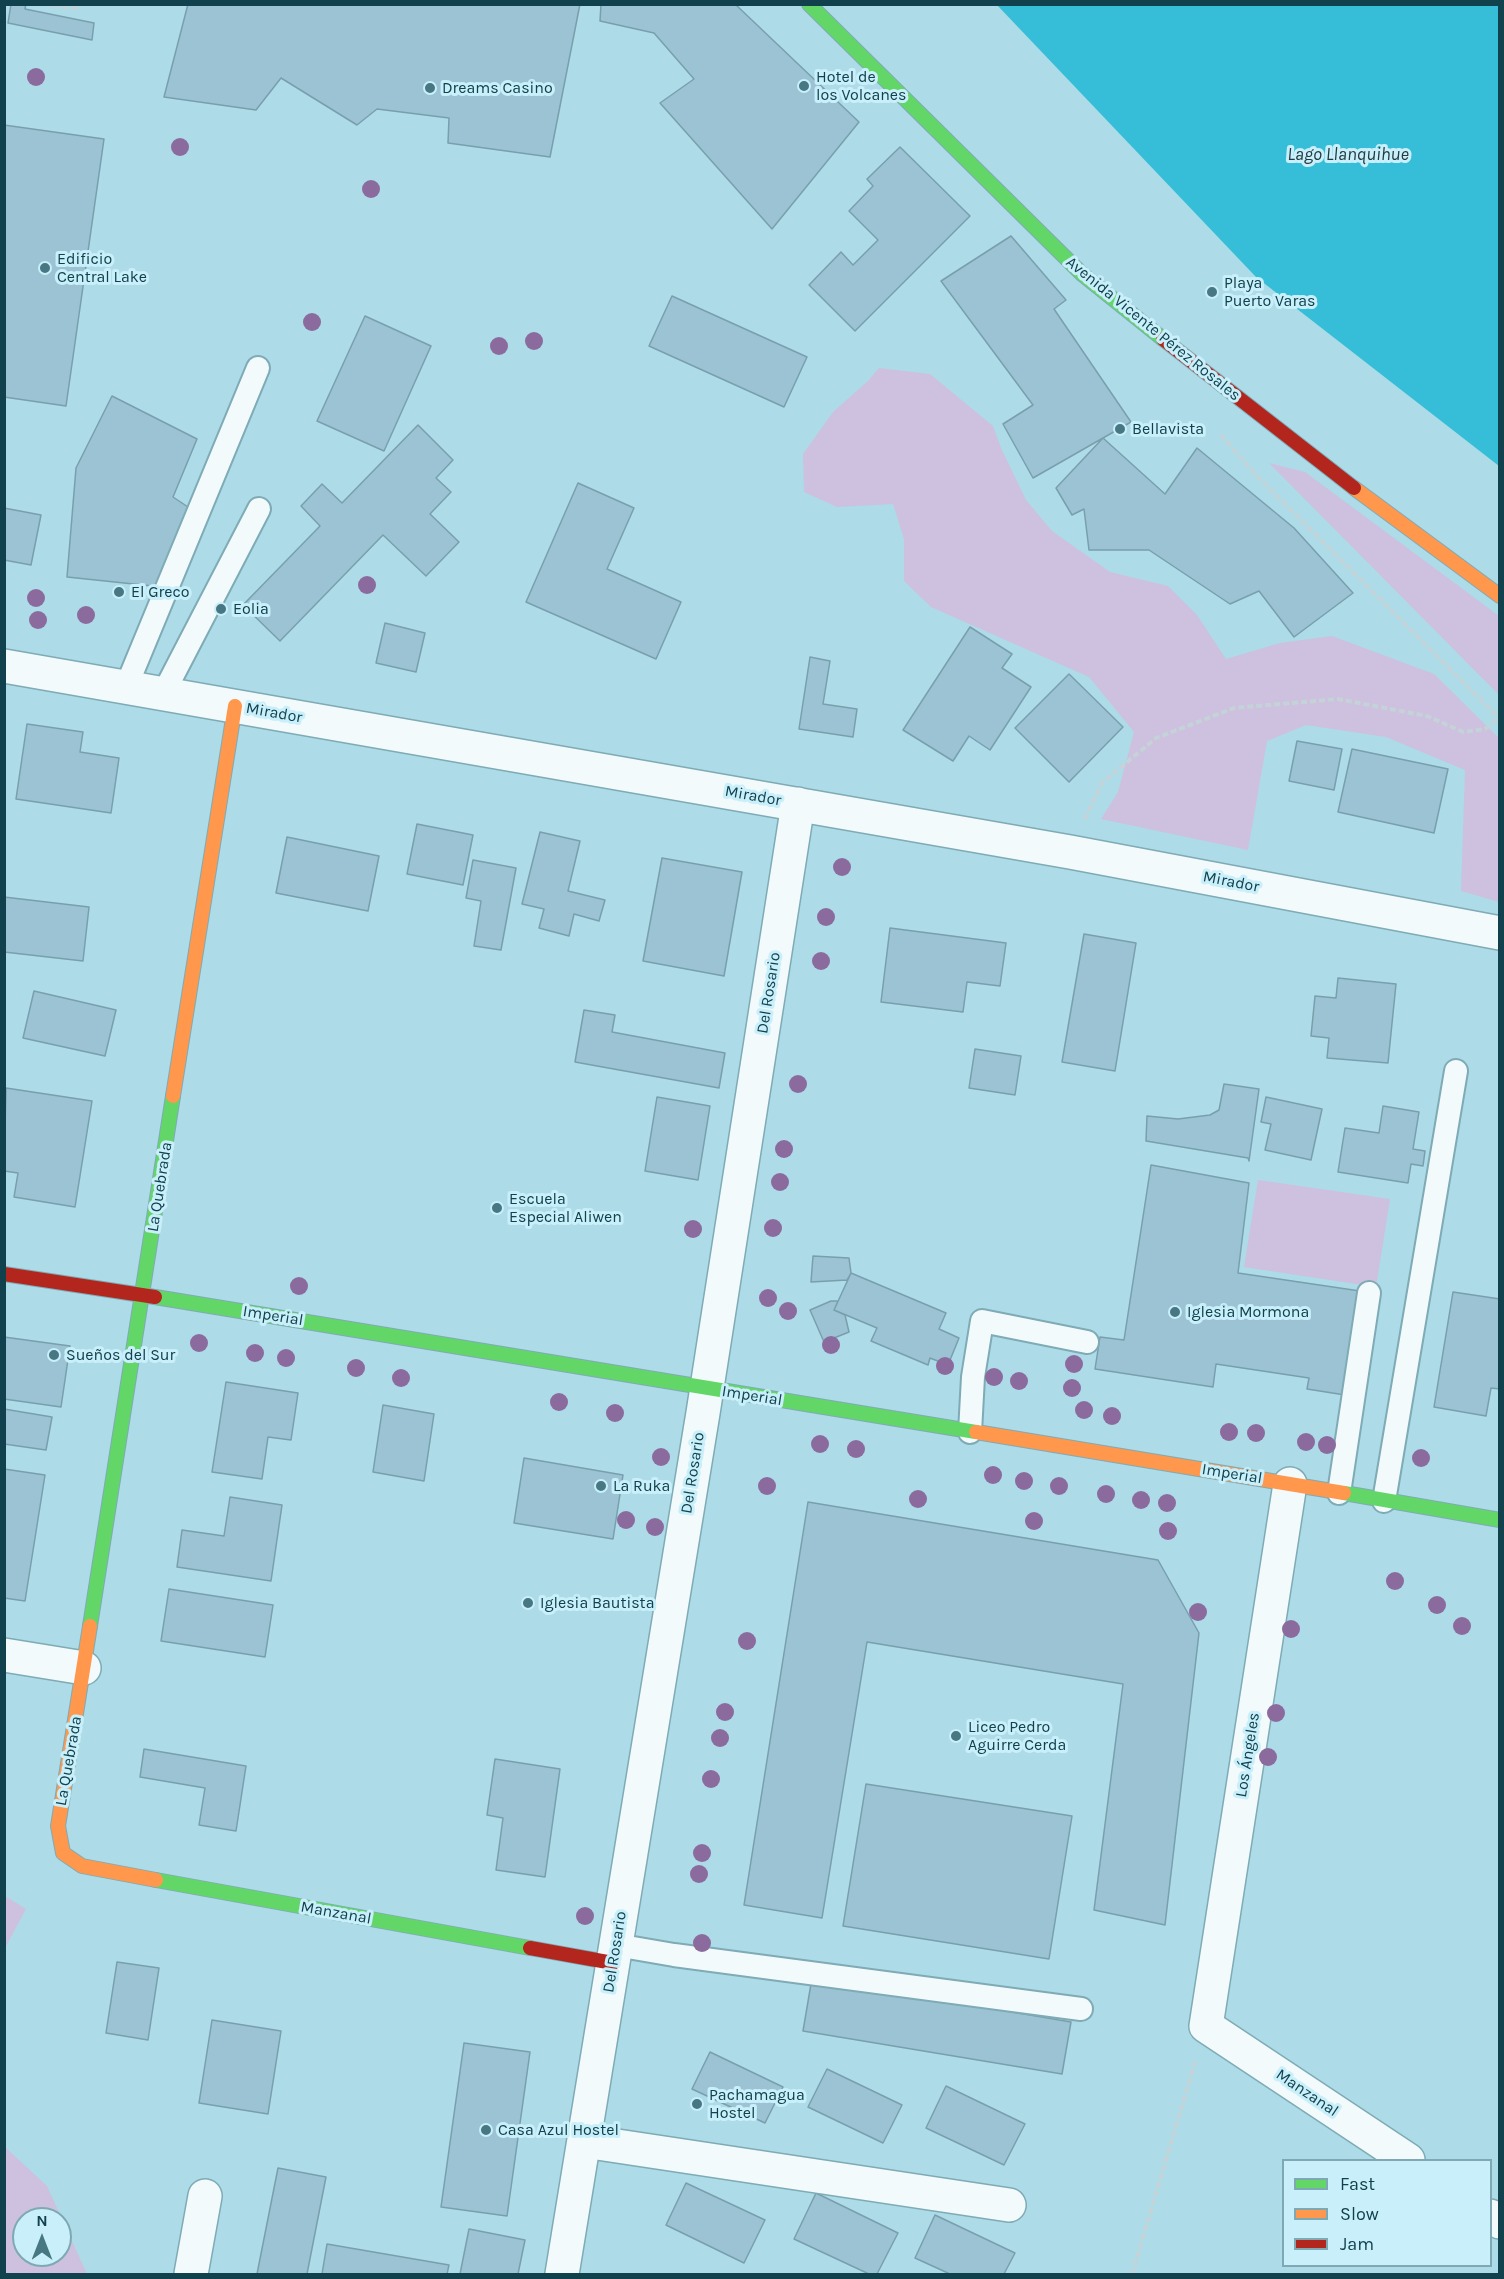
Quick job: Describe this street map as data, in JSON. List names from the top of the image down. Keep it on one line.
{"streets":{"street":["Avenida Vicente Pérez Rosales","Mirador","Del Rosario","La Quebrada","Imperial","Los Ángeles","Manzanal"]},"crossings":[["Mirador","Del Rosario"],["Mirador","La Quebrada"],["Del Rosario","Imperial"],["Del Rosario","Manzanal"],["La Quebrada","Imperial"],["La Quebrada","Manzanal"],["Imperial","Los Ángeles"],["Los Ángeles","Manzanal"]],"water":["Lago Llanquihue"],"places":["Hotel de los Volcanes","Dreams Casino","Edificio Central Lake","Playa Puerto Varas","Bellavista","El Greco","Eolia","Escuela Especial Aliwen","Iglesia Mormona","Sueños del Sur","La Ruka","Iglesia Bautista","Liceo Pedro Aguirre Cerda","Pachamagua Hostel","Casa Azul Hostel"],"legend":["Fast","Slow","Jam"],"north":"top"}
